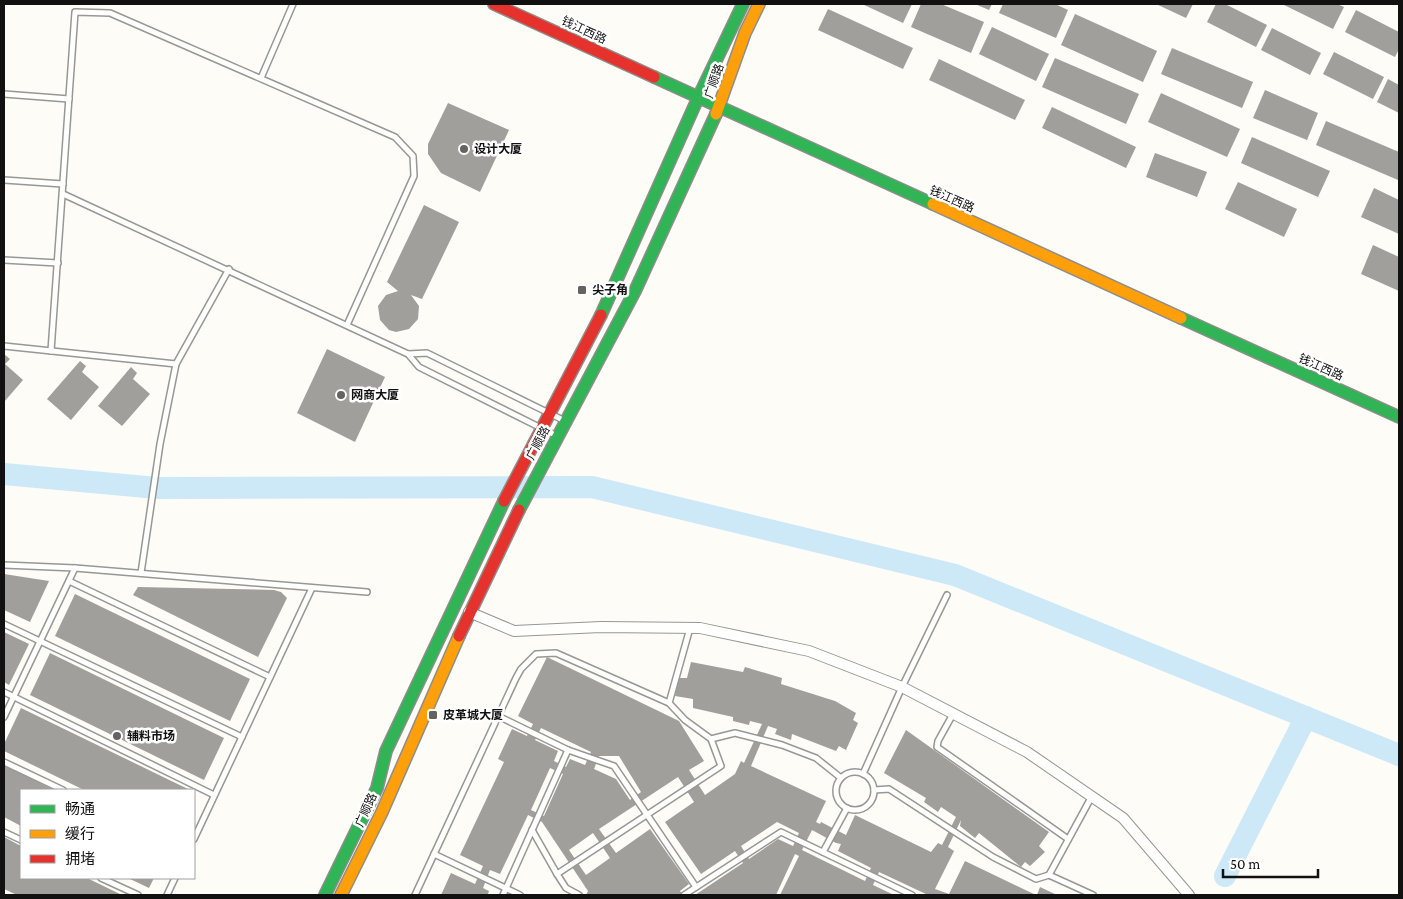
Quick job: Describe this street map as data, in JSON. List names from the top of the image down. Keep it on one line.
{"streets":{"main road":["钱江西路","广顺路"]},"crossings":[["钱江西路","广顺路"]],"places":{"other":["设计大厦","网商大厦","辅料市场"],"transit":["尖子角","皮革城大厦"]},"legend":["畅通","缓行","拥堵"],"scale_bar":"50 m"}
